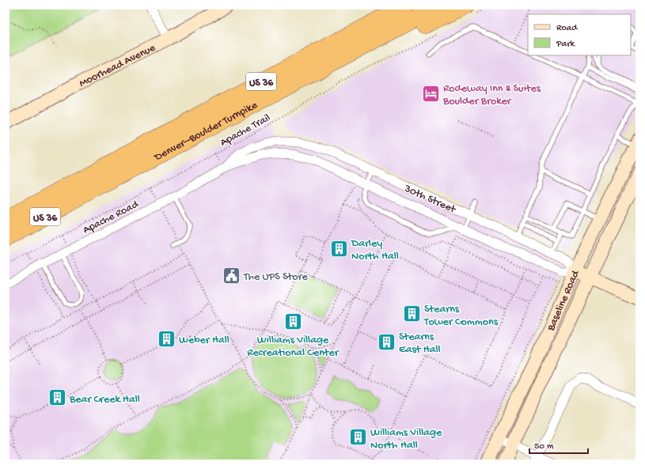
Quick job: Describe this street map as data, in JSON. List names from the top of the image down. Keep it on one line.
{"streets":{"highway":["US 36","Denver–Boulder Turnpike"],"main road":["Moorhead Avenue","30th Street","Baseline Road"],"street":["Apache Road"],"path":["Apache Trail"]},"crossings":[["30th Street","Apache Road"],["30th Street","Baseline Road"]],"places":{"hotel":["Rodeway Inn & Suites Boulder Broker"],"building":["Darley North Hall","Stearns Tower Commons","Williams Village Recreational Center","Weber Hall","Stearns East Hall","Bear Creek Hall","Williams Village North Hall"],"public building":["The UPS Store"]},"legend":["Road","Park"],"scale_bar":"50 m"}
